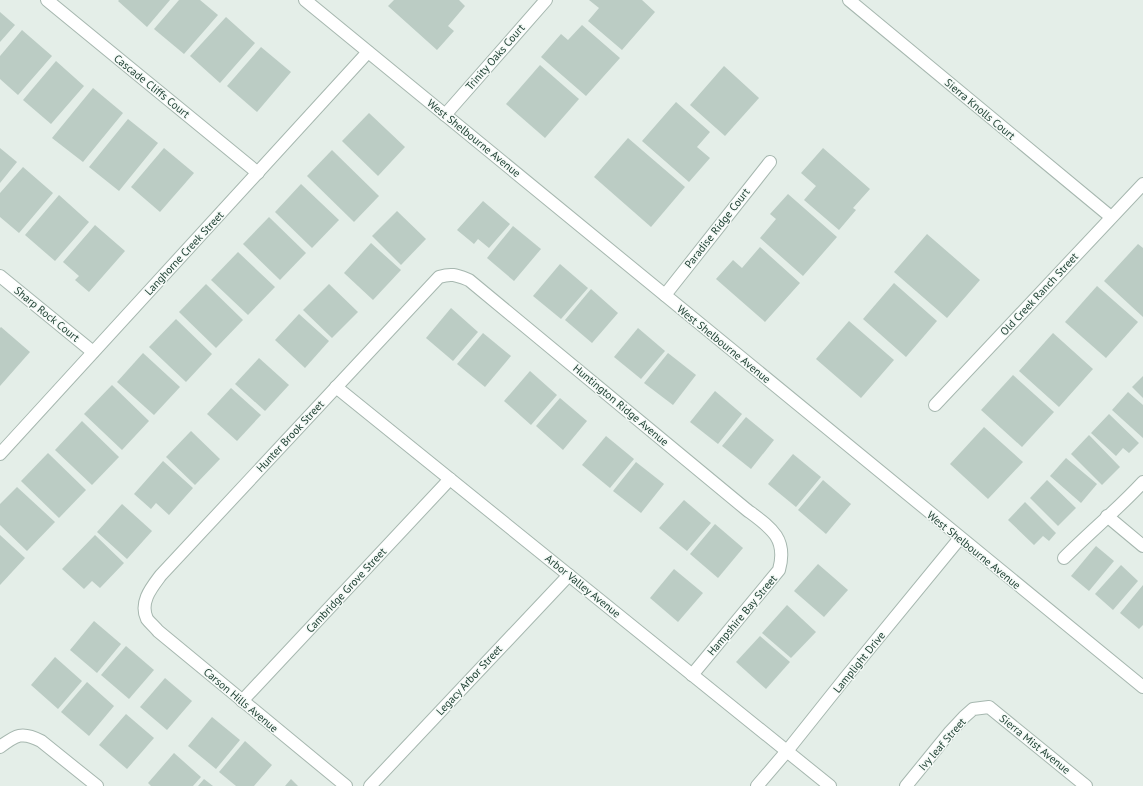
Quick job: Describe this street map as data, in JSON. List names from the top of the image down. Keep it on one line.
{"streets":{"street":["Trinity Oaks Court","Cascade Cliffs Court","Sierra Knolls Court","West Shelbourne Avenue","Paradise Ridge Court","Langhorne Creek Street","Old Creek Ranch Street","Sharp Rock Court","Huntington Ridge Avenue","Hunter Brook Street","Arbor Valley Avenue","Cambridge Grove Street","Hampshire Bay Street","Lamplight Drive","Legacy Arbor Street","Carson Hills Avenue","Ivy leaf Street","Sierra Mist Avenue"]},"crossings":[["Trinity Oaks Court","West Shelbourne Avenue"],["Cascade Cliffs Court","Langhorne Creek Street"],["Sierra Knolls Court","Old Creek Ranch Street"],["West Shelbourne Avenue","Paradise Ridge Court"],["West Shelbourne Avenue","Langhorne Creek Street"],["West Shelbourne Avenue","Lamplight Drive"],["Langhorne Creek Street","Sharp Rock Court"],["Huntington Ridge Avenue","Hunter Brook Street"],["Huntington Ridge Avenue","Hampshire Bay Street"],["Hunter Brook Street","Arbor Valley Avenue"],["Hunter Brook Street","Carson Hills Avenue"],["Arbor Valley Avenue","Cambridge Grove Street"],["Arbor Valley Avenue","Hampshire Bay Street"],["Arbor Valley Avenue","Lamplight Drive"],["Arbor Valley Avenue","Legacy Arbor Street"],["Cambridge Grove Street","Carson Hills Avenue"],["Ivy leaf Street","Sierra Mist Avenue"]]}
